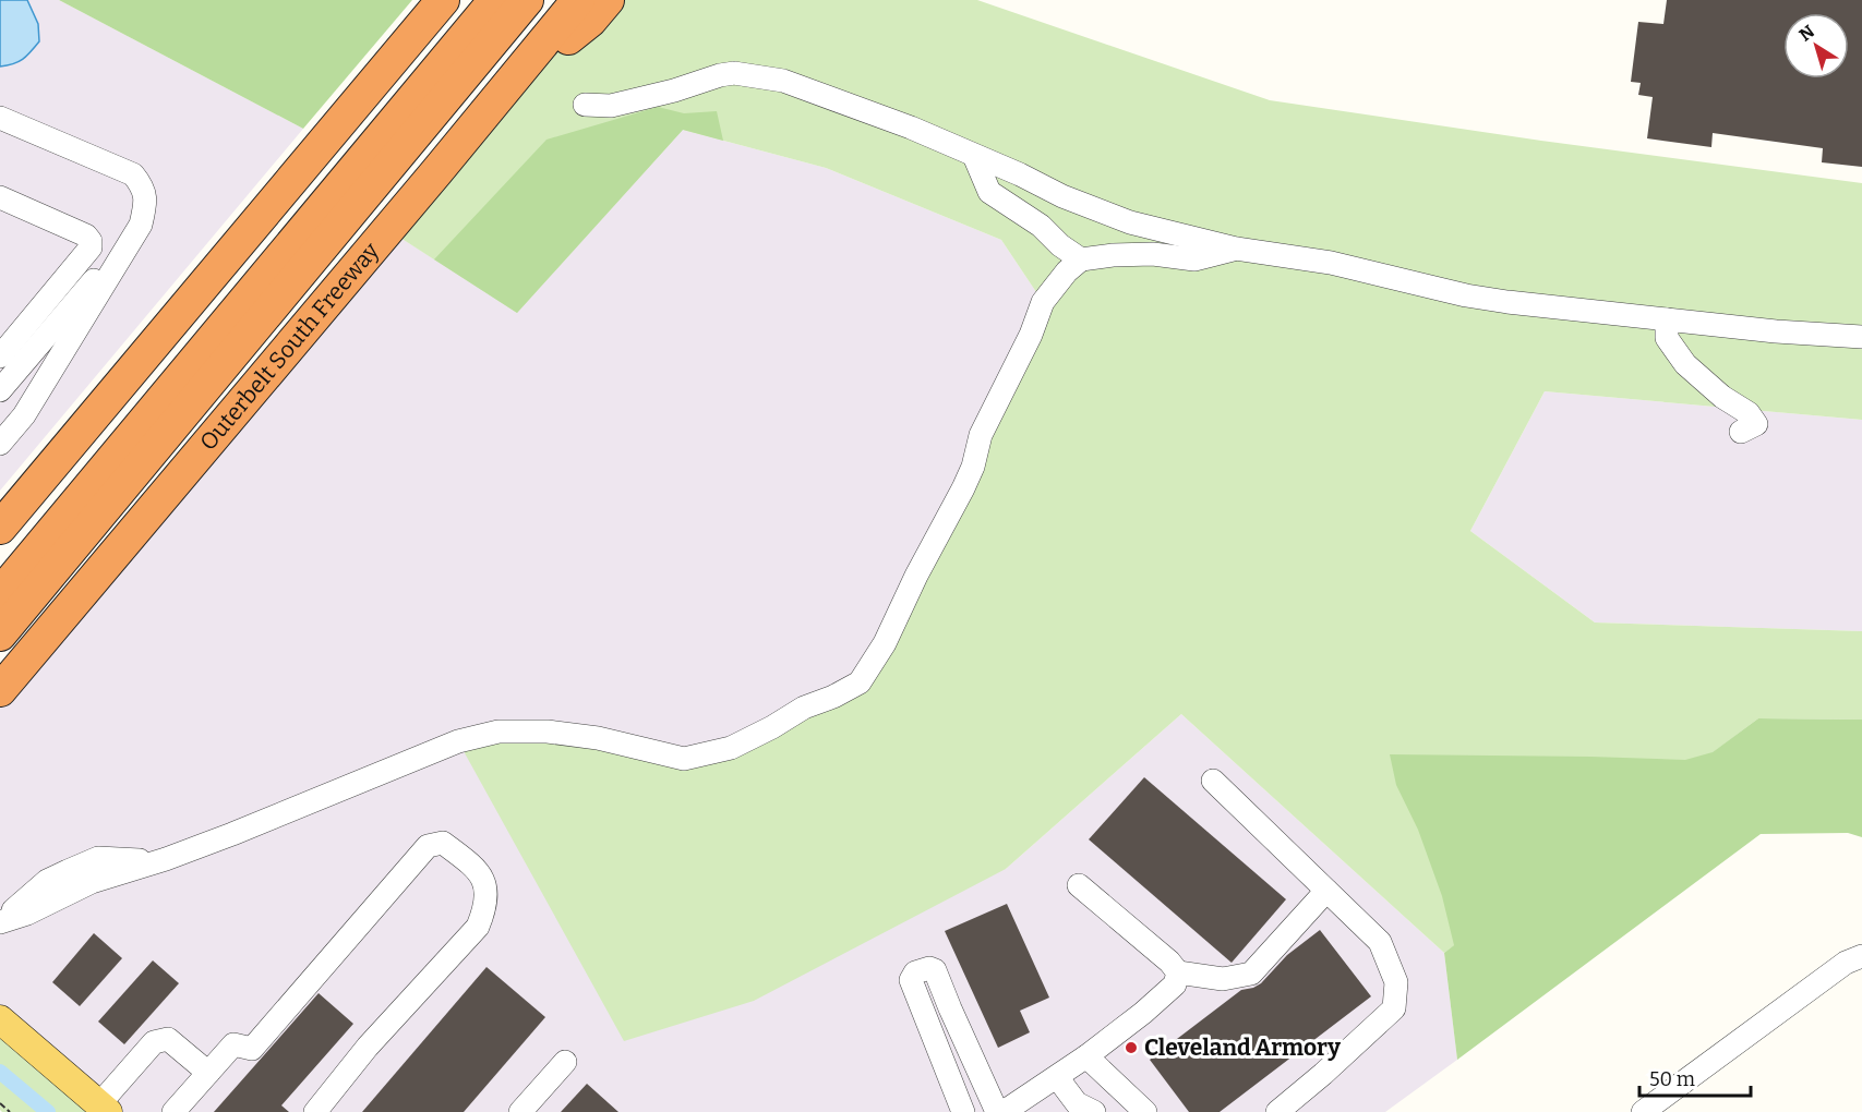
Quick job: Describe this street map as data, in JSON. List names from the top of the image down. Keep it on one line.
{"streets":{"highway":["Outerbelt South Freeway"]},"places":["Cleveland Armory"],"scale_bar":"50 m","north":"top left"}
